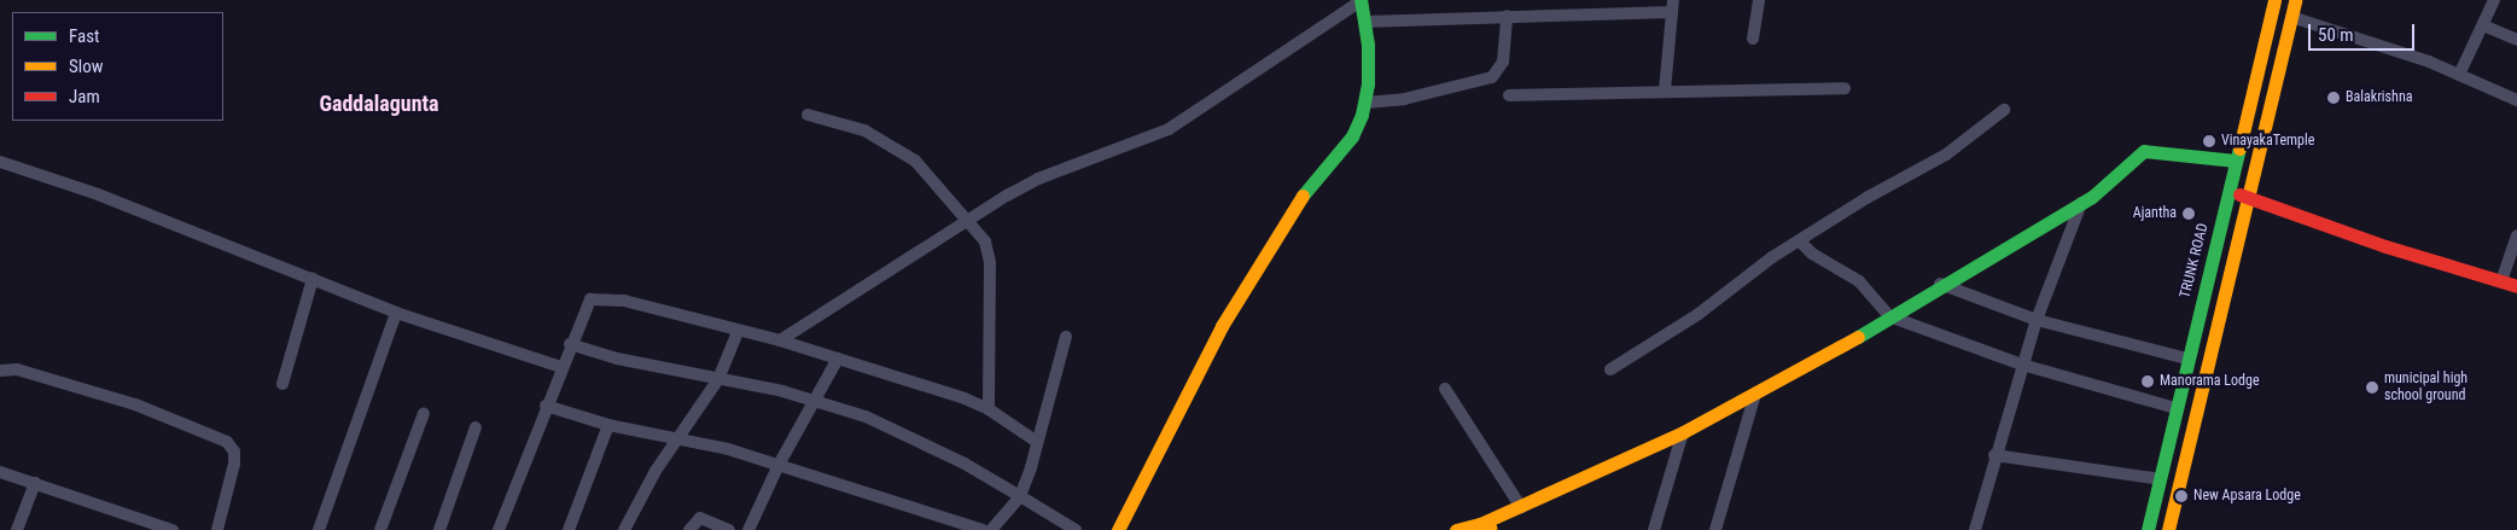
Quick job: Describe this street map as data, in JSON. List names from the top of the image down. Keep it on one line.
{"streets":{"street":["TRUNK ROAD"]},"districts":["Gaddalagunta"],"places":["Balakrishna","VinayakaTemple","Ajantha","Manorama Lodge","municipal high school ground","New Apsara Lodge"],"legend":["Fast","Slow","Jam"],"scale_bar":"50 m"}
